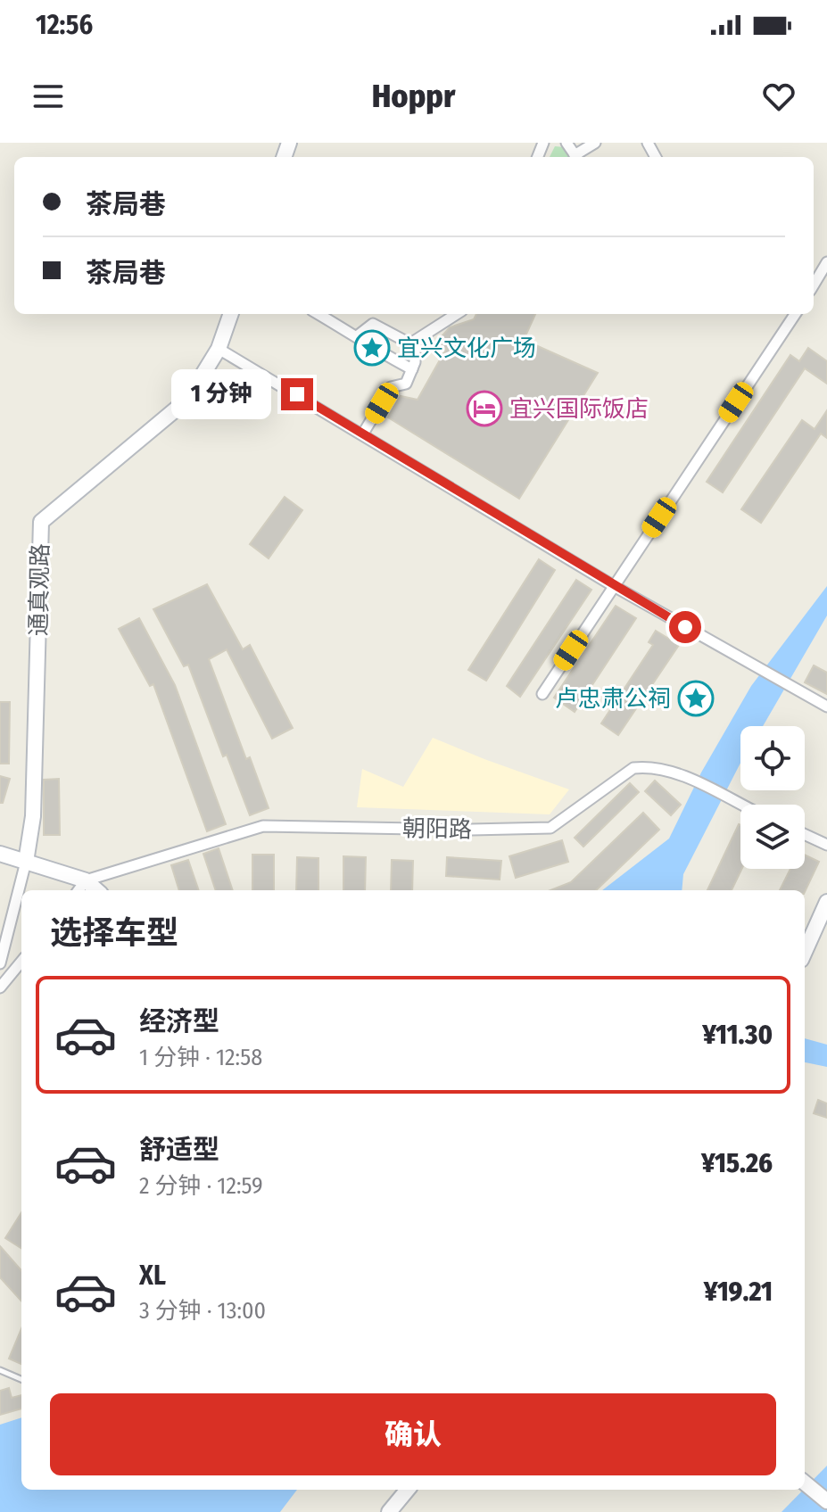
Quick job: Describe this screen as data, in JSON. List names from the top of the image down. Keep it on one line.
{"streets":{"street":["通真观路","朝阳路"]},"places":{"place":["宜兴文化广场","卢忠肃公祠"],"hotel":["宜兴国际饭店"]},"page":{"status":"12:56","header":"Hoppr","banner":["茶局巷","茶局巷"],"bubble":"1 分钟","heading":"选择车型","list":[{"name":"经济型","note":"1 分钟 · 12:58","value":"¥11.30"},{"name":"舒适型","note":"2 分钟 · 12:59","value":"¥15.26"},{"name":"XL","note":"3 分钟 · 13:00","value":"¥19.21"}],"buttons":"确认"}}
